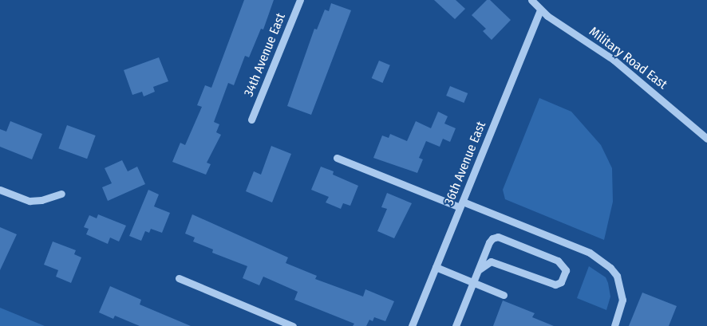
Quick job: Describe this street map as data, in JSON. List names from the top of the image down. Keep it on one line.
{"streets":{"street":["34th Avenue East","Military Road East","36th Avenue East"]},"crossings":[["Military Road East","36th Avenue East"]]}
